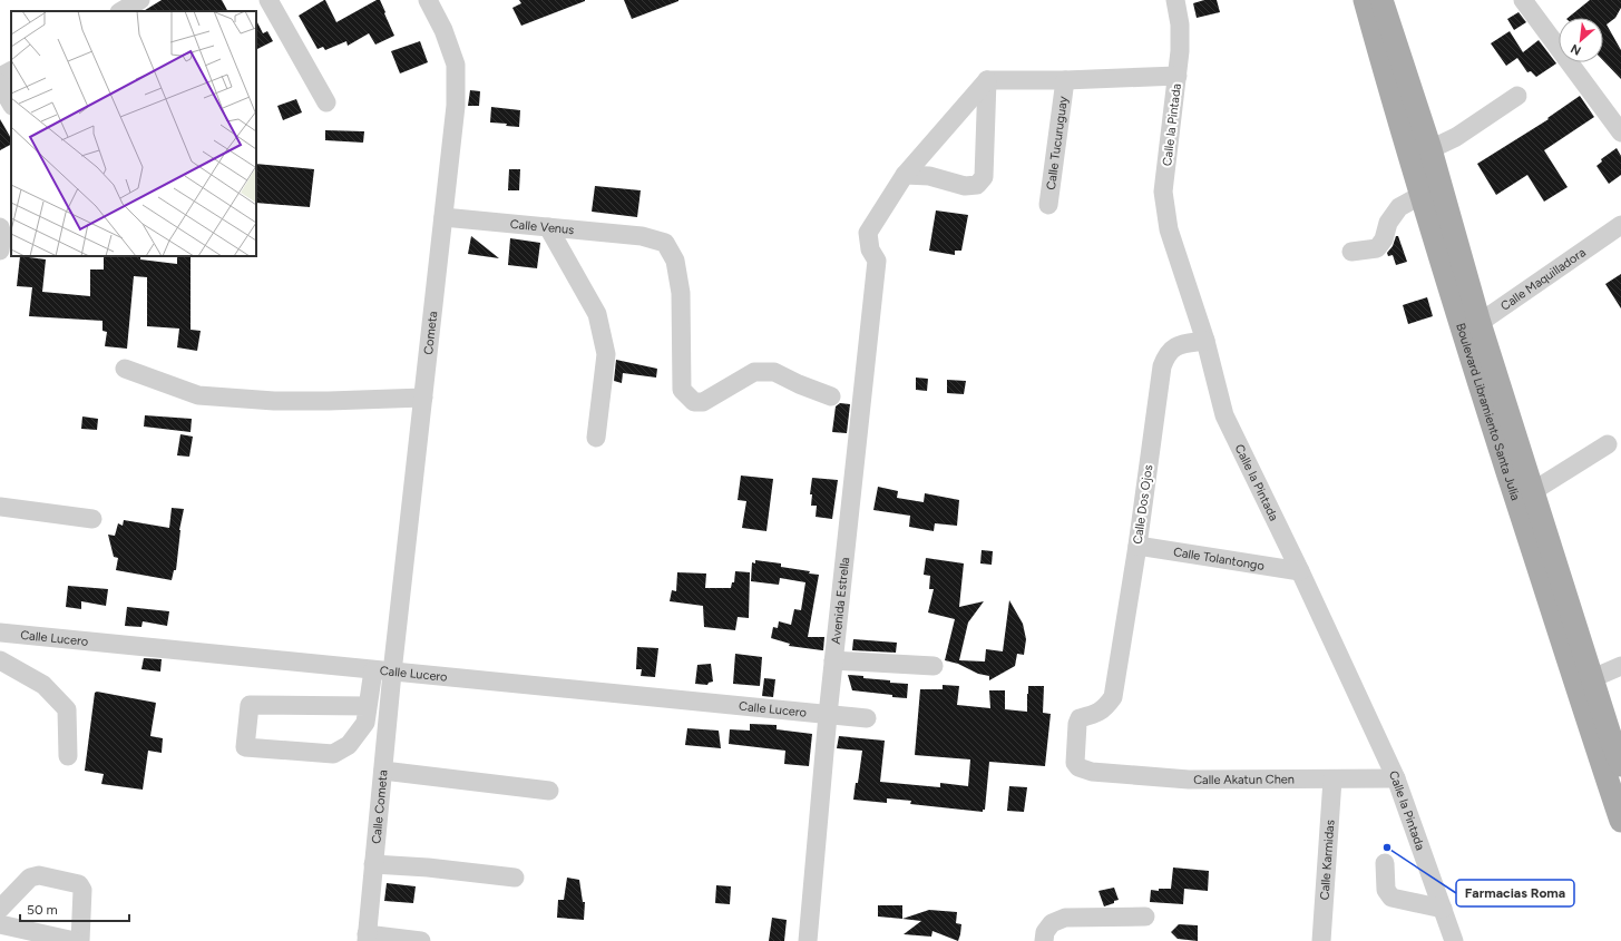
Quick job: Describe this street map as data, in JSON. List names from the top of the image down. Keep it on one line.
{"streets":{"main road":["Boulevard Libramiento Santa Julia"],"street":["Calle la Pintada","Calle Tucuruguay","Calle Venus","Calle Maquilladora","Cometa","Calle Dos Ojos","Calle Tolantongo","Avenida Estrella","Calle Lucero","Calle Akatun Chen","Calle Cometa","Calle Karmidas"]},"crossings":[["Calle la Pintada","Calle Tucuruguay"],["Calle la Pintada","Calle Dos Ojos"],["Calle la Pintada","Calle Tolantongo"],["Calle la Pintada","Calle Akatun Chen"],["Calle Venus","Cometa"],["Calle Maquilladora","Boulevard Libramiento Santa Julia"],["Cometa","Calle Lucero"],["Cometa","Calle Cometa"],["Calle Dos Ojos","Calle Tolantongo"],["Calle Dos Ojos","Calle Akatun Chen"],["Avenida Estrella","Calle Lucero"],["Calle Lucero","Calle Cometa"],["Calle Akatun Chen","Calle Karmidas"]],"places":["Farmacias Roma"],"scale_bar":"50 m","north":"bottom left"}
